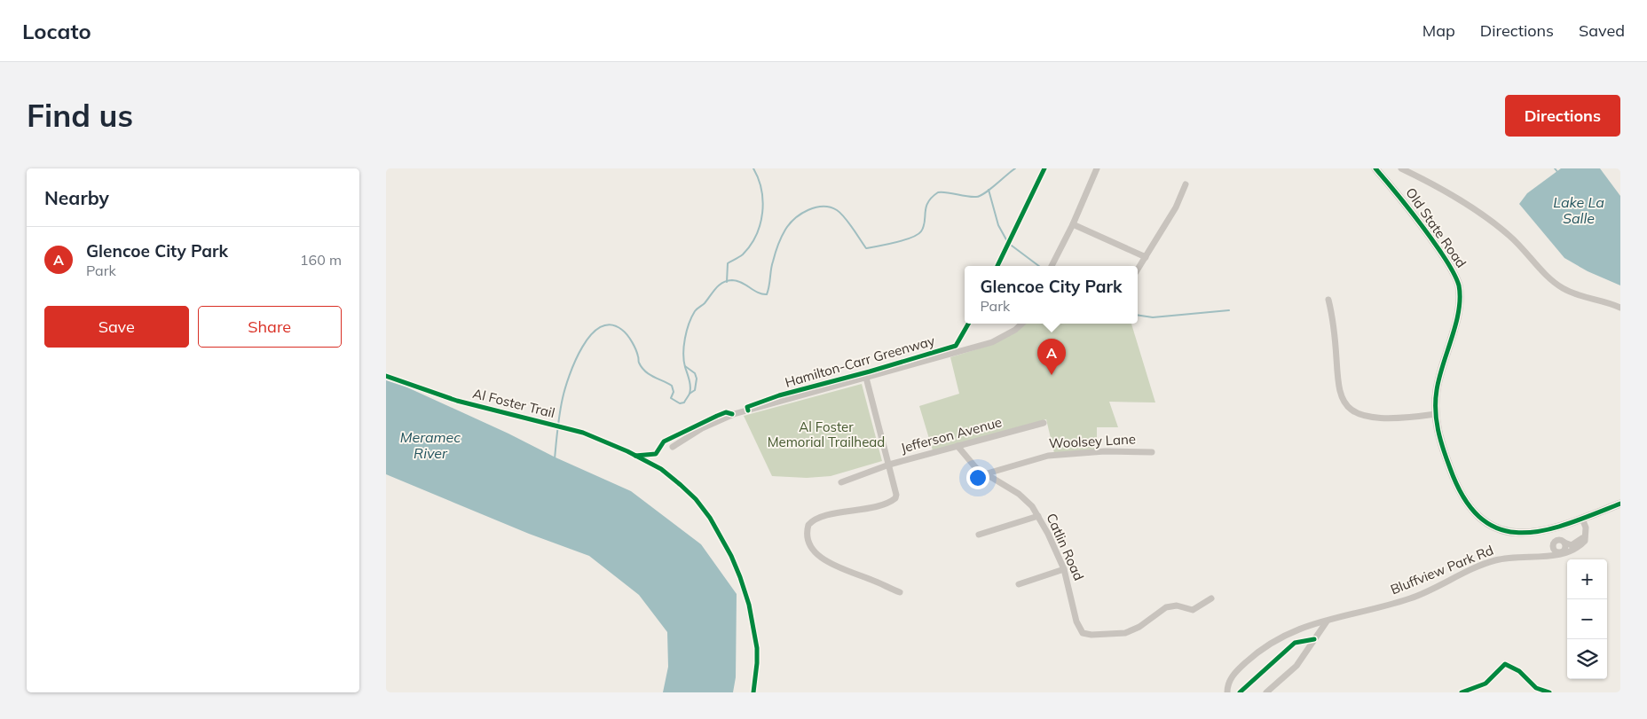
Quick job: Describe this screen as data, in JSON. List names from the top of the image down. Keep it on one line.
{"streets":{"street":["Old State Road","Jefferson Avenue","Woolsey Lane","Catlin Road","Bluffview Park Rd"],"cycle path":["Hamilton-Carr Greenway","Al Foster Trail"]},"crossings":[["Old State Road","Bluffview Park Rd"],["Jefferson Avenue","Catlin Road"],["Woolsey Lane","Catlin Road"]],"water":["Lake La Salle","Meramec River"],"parks":["Al Foster Memorial Trailhead"],"page":{"header":"Locato","nav":["Map","Directions","Saved"],"buttons":["Directions",["Save","Share"]],"title":"Find us","heading":"Nearby","list":[{"mark":"A","name":"Glencoe City Park","note":"Park","value":"160 m"}],"popup":["Glencoe City Park","Park"],"pins":"A","map_buttons":["+","−"]}}
